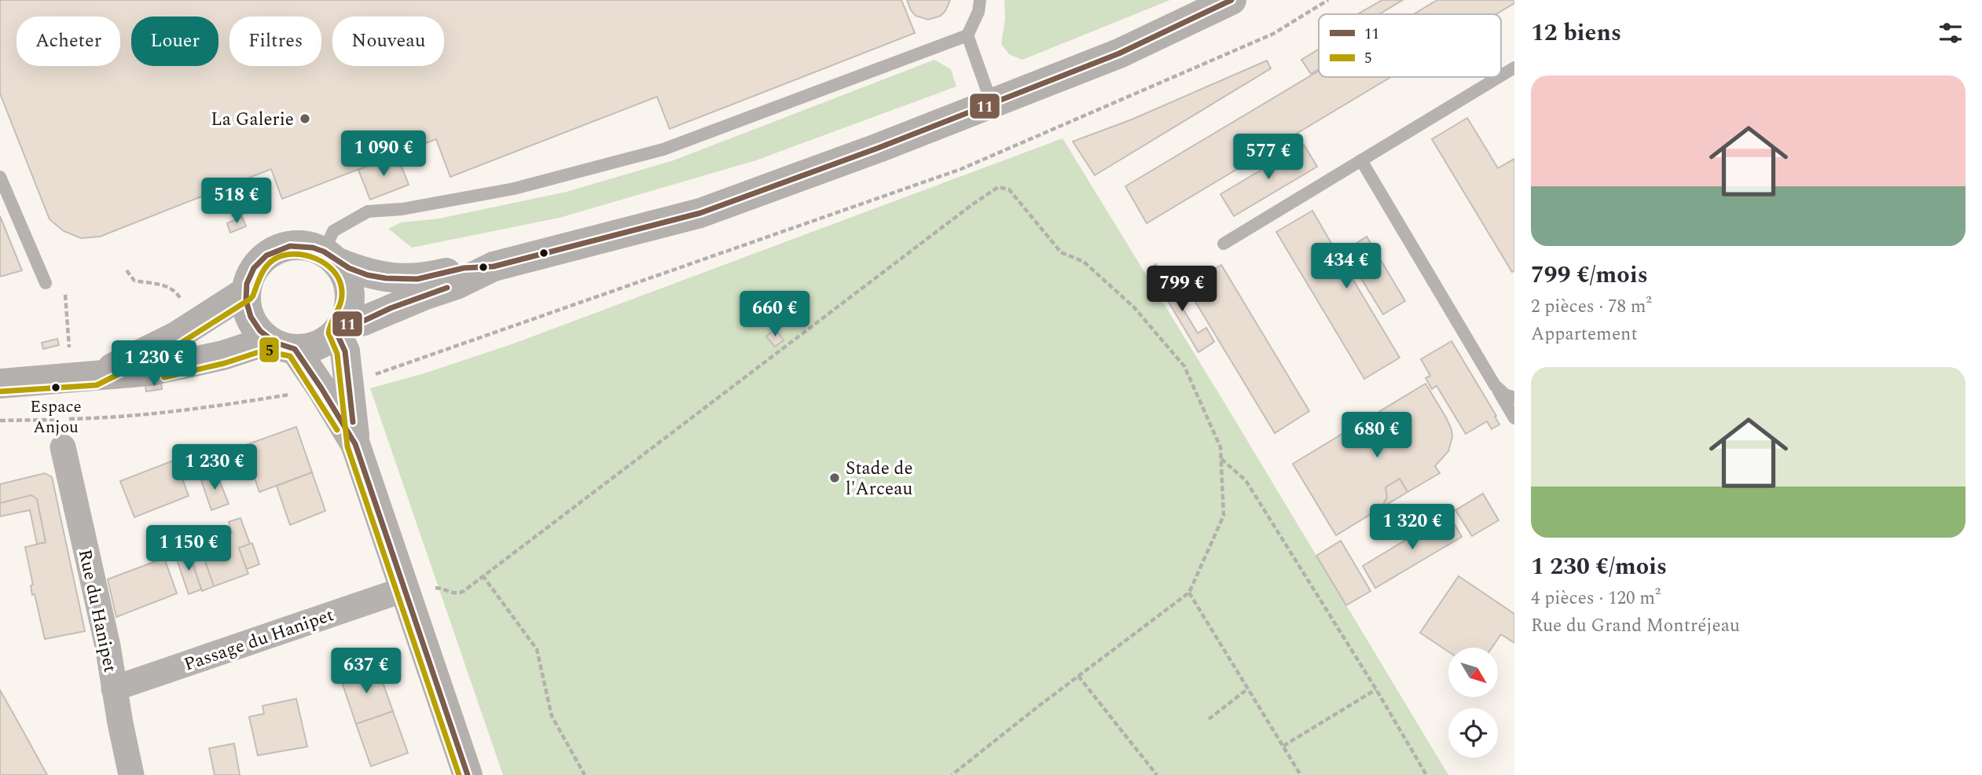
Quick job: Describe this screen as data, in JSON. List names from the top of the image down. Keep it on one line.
{"streets":{"street":["Rue du Hanipet","Passage du Hanipet"]},"crossings":[["Rue du Hanipet","Passage du Hanipet"]],"places":["La Galerie","Espace Anjou","Stade de l'Arceau"],"lines":["transit line 11","transit line 5"],"legend":["11","5"],"north":"bottom right","page":{"heading":"12 biens","chip":["Acheter","Louer","Filtres","Nouveau"],"list":[{"name":"799 €/mois","note":"2 pièces · 78 m² · Appartement"},{"name":"1 230 €/mois","note":"4 pièces · 120 m² · Rue du Grand Montréjeau"}],"price":["1 090 €","577 €","518 €","434 €","799 €","660 €","1 230 €","680 €","1 230 €","1 320 €","1 150 €","637 €"]}}
